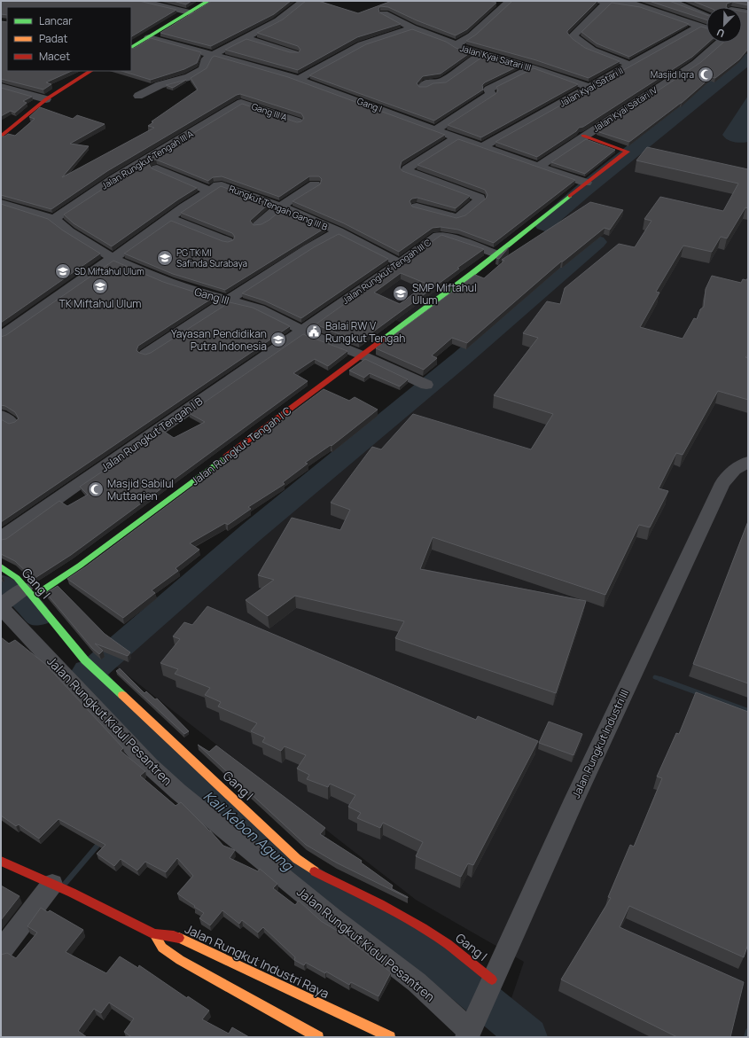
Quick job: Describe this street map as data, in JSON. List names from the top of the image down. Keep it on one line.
{"streets":{"street":["Jalan Kyai Satari III","Jalan Kyai Satari II","Gang I","Jalan Kyai Satari IV","Gang III A","Jalan Rungkut Tengah III A","Rungkut Tengah Gang III B","Jalan Rungkut Tengah III C","Gang III","Jalan Rungkut Tengah I B","Jalan Rungkut Tengah I C","Jalan Rungkut Kidul Pesantren","Jalan Rungkut Industri III","Jalan Rungkut Industri Raya"]},"crossings":[["Jalan Kyai Satari III","Jalan Kyai Satari II"],["Jalan Kyai Satari II","Gang I"],["Gang I","Jalan Kyai Satari IV"],["Gang I","Jalan Rungkut Tengah I C"],["Gang I","Jalan Rungkut Kidul Pesantren"],["Gang I","Jalan Rungkut Industri III"],["Jalan Kyai Satari IV","Jalan Rungkut Tengah I C"],["Gang III A","Jalan Rungkut Tengah III A"],["Jalan Rungkut Tengah III A","Gang III"],["Rungkut Tengah Gang III B","Jalan Rungkut Tengah III C"],["Rungkut Tengah Gang III B","Gang III"],["Jalan Rungkut Tengah III C","Gang III"],["Jalan Rungkut Tengah III C","Jalan Rungkut Tengah I B"],["Jalan Rungkut Tengah III C","Jalan Rungkut Tengah I C"],["Gang III","Jalan Rungkut Tengah I B"],["Gang III","Jalan Rungkut Tengah I C"],["Jalan Rungkut Tengah I C","Jalan Rungkut Kidul Pesantren"],["Jalan Rungkut Kidul Pesantren","Jalan Rungkut Industri III"]],"water":["Kali Kebon Agung"],"places":{"mosque":["Masjid Iqra","Masjid Sabilul Muttaqien"],"school or university":["PG TK MI Safinda Surabaya","SD Miftahul Ulum","TK Miftahul Ulum","SMP Miftahul Ulum","Yayasan Pendidikan Putra Indonesia"],"public building":["Balai RW V Rungkut Tengah"]},"legend":["Lancar","Padat","Macet"],"north":"bottom left"}
